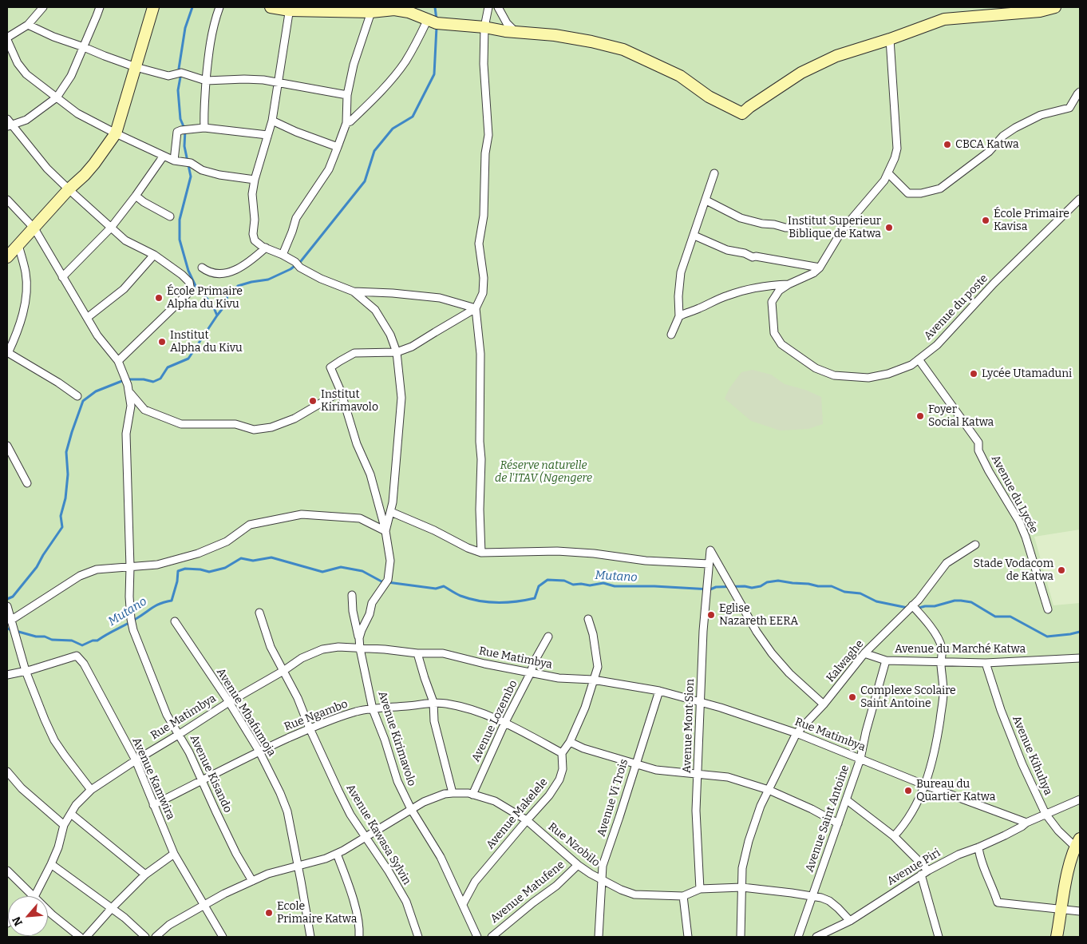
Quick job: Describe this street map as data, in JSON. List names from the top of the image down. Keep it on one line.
{"streets":{"street":["Avenue du poste","Avenue du Lycée","Avenue du Marché Katwa","Rue Matimbya","Kalwaghe","Avenue Mbafumoja","Rue Ngambo","Avenue Lozembo","Avenue Mont Sion","Avenue Kirimavolo","Avenue Kihuhya","Avenue Kisando","Avenue Kamwira","Avenue Vi Trois","Avenue Makelele","Avenue Saint Antoine","Avenue Kawasa Sylvin","Rue Nzobilo","Avenue Piri","Avenue Matufene"]},"crossings":[["Avenue du poste","Avenue du Lycée"],["Avenue du Marché Katwa","Kalwaghe"],["Avenue du Marché Katwa","Avenue Kihuhya"],["Avenue du Marché Katwa","Avenue Saint Antoine"],["Rue Matimbya","Kalwaghe"],["Rue Matimbya","Avenue Mbafumoja"],["Rue Matimbya","Avenue Lozembo"],["Rue Matimbya","Avenue Mont Sion"],["Rue Matimbya","Avenue Kirimavolo"],["Rue Matimbya","Avenue Kisando"],["Rue Matimbya","Avenue Kamwira"],["Rue Matimbya","Avenue Vi Trois"],["Rue Matimbya","Avenue Saint Antoine"],["Rue Matimbya","Avenue Kawasa Sylvin"],["Rue Matimbya","Avenue Piri"],["Kalwaghe","Avenue Mont Sion"],["Kalwaghe","Rue Nzobilo"],["Avenue Mbafumoja","Rue Ngambo"],["Avenue Mbafumoja","Rue Nzobilo"],["Rue Ngambo","Avenue Lozembo"],["Rue Ngambo","Avenue Kirimavolo"],["Rue Ngambo","Avenue Kisando"],["Rue Ngambo","Avenue Kamwira"],["Rue Ngambo","Avenue Makelele"],["Rue Ngambo","Avenue Kawasa Sylvin"],["Avenue Lozembo","Rue Nzobilo"],["Avenue Mont Sion","Rue Nzobilo"],["Avenue Kirimavolo","Avenue Makelele"],["Avenue Kirimavolo","Rue Nzobilo"],["Avenue Kisando","Rue Nzobilo"],["Avenue Kamwira","Rue Nzobilo"],["Avenue Vi Trois","Rue Nzobilo"],["Avenue Makelele","Rue Nzobilo"],["Avenue Saint Antoine","Rue Nzobilo"],["Avenue Kawasa Sylvin","Rue Nzobilo"],["Rue Nzobilo","Avenue Piri"],["Rue Nzobilo","Avenue Matufene"]],"water":["Mutano"],"parks":["Réserve naturelle de l'ITAV (Ngengere"],"places":["CBCA Katwa","École Primaire Kavisa","Institut Superieur Biblique de Katwa","École Primaire Alpha du Kivu","Institut Alpha du Kivu","Lycée Utamaduni","Institut Kirimavolo","Foyer Social Katwa","Stade Vodacom de Katwa","Eglise Nazareth EERA","Complexe Scolaire Saint Antoine","Bureau du Quartier Katwa","Ecole Primaire Katwa"],"north":"bottom left"}
